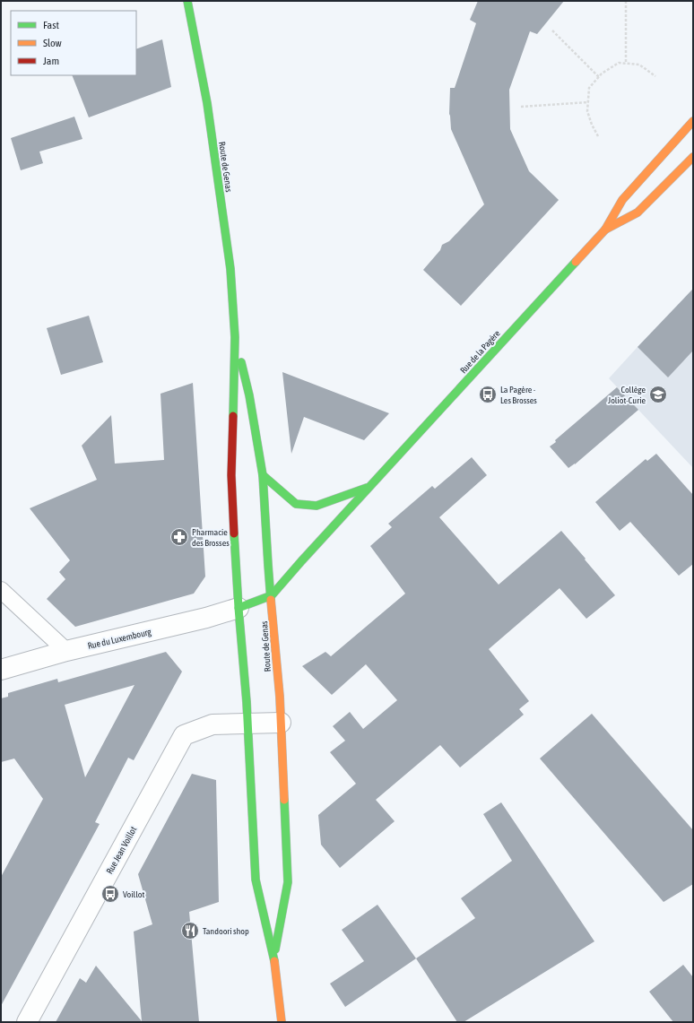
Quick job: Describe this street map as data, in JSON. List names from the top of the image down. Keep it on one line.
{"streets":{"main road":["Route de Genas","Rue de la Pagère"],"street":["Rue du Luxembourg","Rue Jean Voillot"]},"crossings":[["Route de Genas","Rue de la Pagère"],["Route de Genas","Rue du Luxembourg"],["Route de Genas","Rue Jean Voillot"],["Rue de la Pagère","Rue du Luxembourg"]],"places":{"bus stop":["La Pagère - Les Brosses","Voillot"],"school or university":["Collège Joliot-Curie"],"pharmacy":["Pharmacie des Brosses"],"restaurant":["Tandoori shop"]},"legend":["Fast","Slow","Jam"]}
